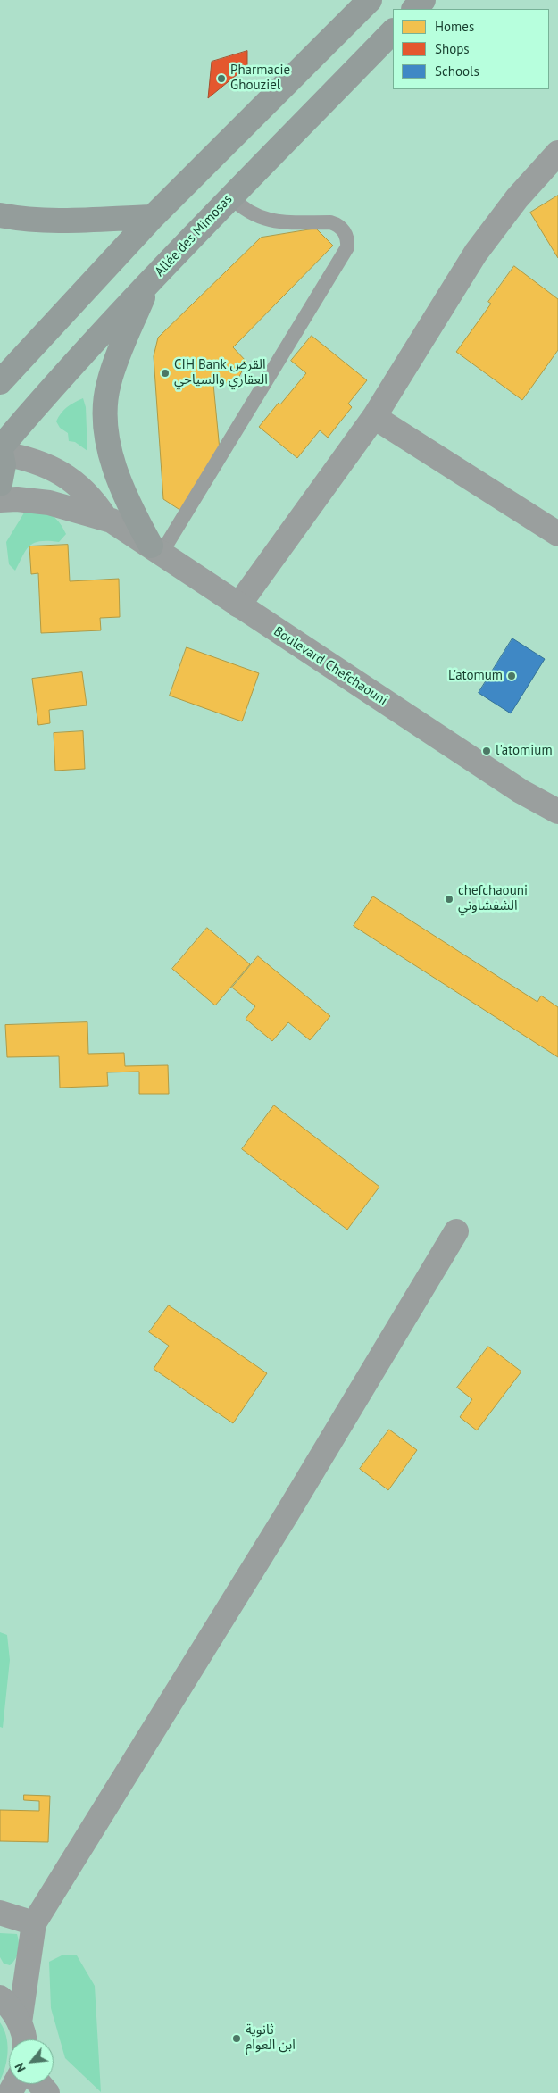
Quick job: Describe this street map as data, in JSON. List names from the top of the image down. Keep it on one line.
{"streets":{"main road":["Allée des Mimosas"],"street":["Boulevard Chefchaouni"]},"crossings":[["Allée des Mimosas","Boulevard Chefchaouni"]],"places":["Pharmacie Ghouziel","CIH Bank القرض العقاري والسياحي","L'atomum","l'atomium","chefchaouni الشفشاوني","ثانوية ابن العوام"],"legend":["Homes","Shops","Schools"],"north":"bottom left"}
